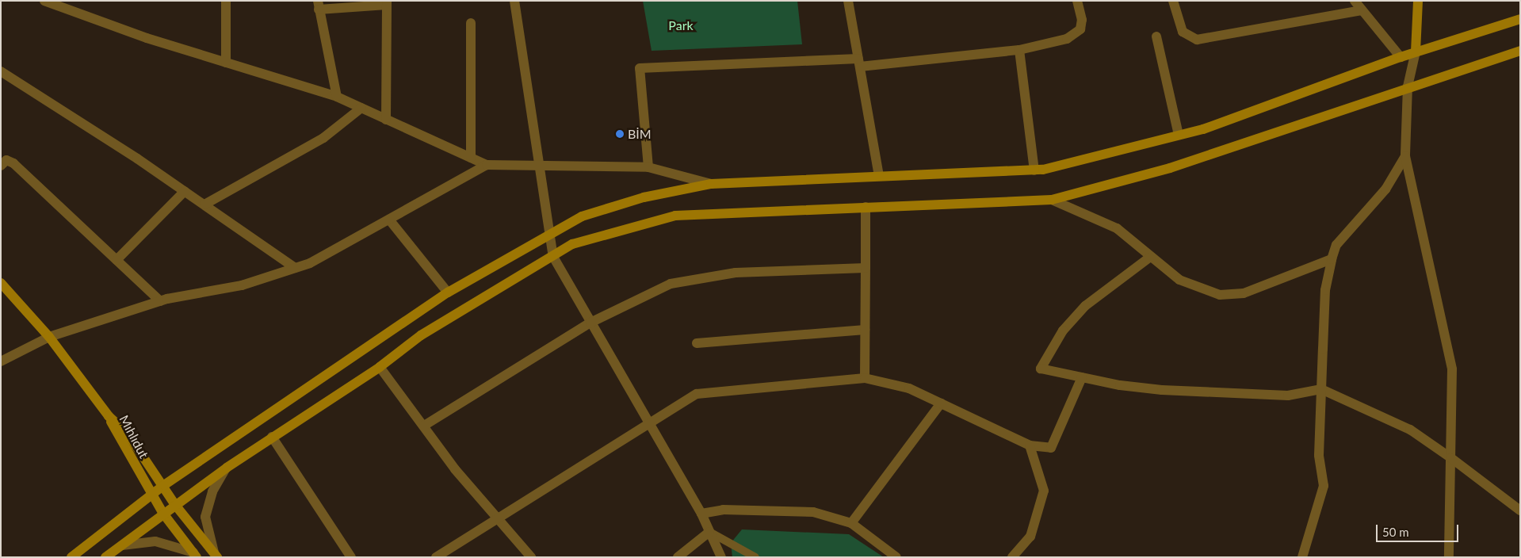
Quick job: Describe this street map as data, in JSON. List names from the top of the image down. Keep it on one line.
{"streets":{"main road":["Mıhlıdut"]},"parks":["Park"],"places":["BİM"],"scale_bar":"50 m"}
